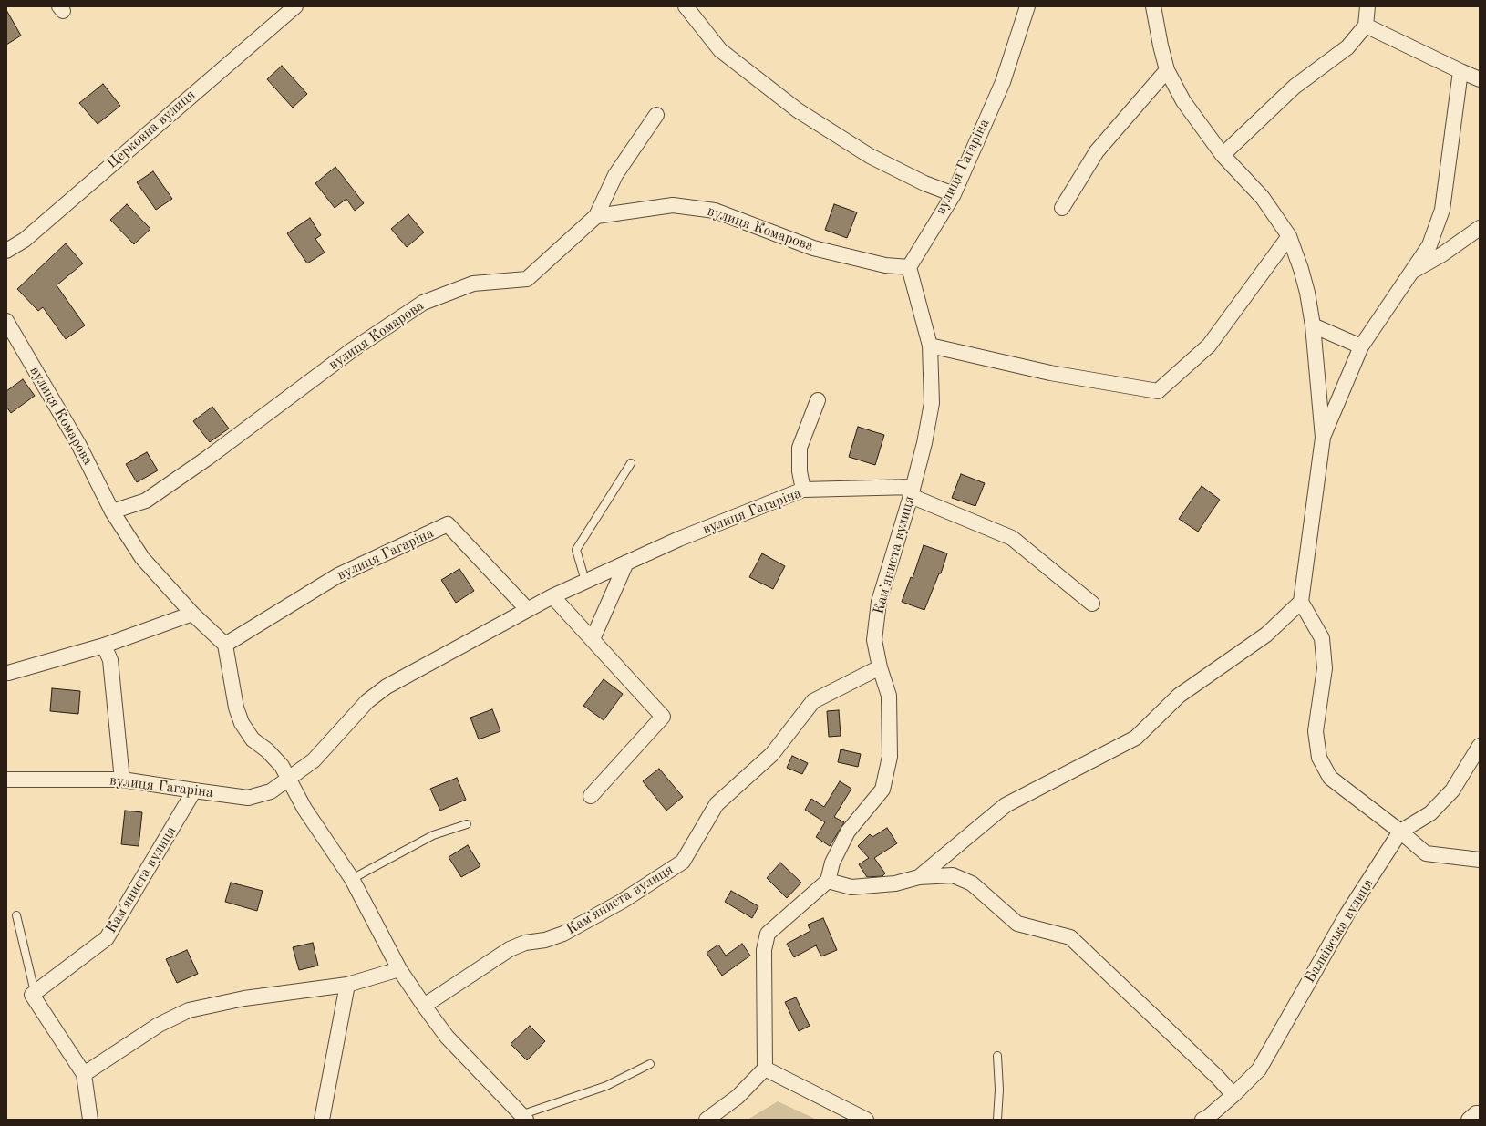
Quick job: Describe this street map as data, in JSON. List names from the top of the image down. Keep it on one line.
{"streets":{"street":["Церковна вулиця","вулиця Гагаріна","вулиця Комарова","Камʼяниста вулиця","Балківська вулиця"]},"crossings":[["вулиця Гагаріна","вулиця Комарова"],["вулиця Гагаріна","Камʼяниста вулиця"]]}
